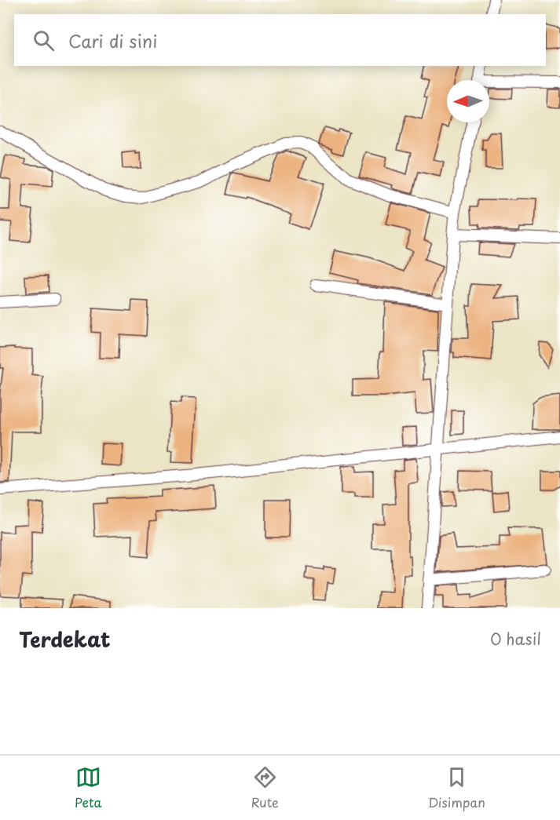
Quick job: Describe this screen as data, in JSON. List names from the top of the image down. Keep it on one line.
{"north":"left","page":{"search":"Cari di sini","heading":["Terdekat","0 hasil"],"nav":["Peta","Rute","Disimpan"]}}
